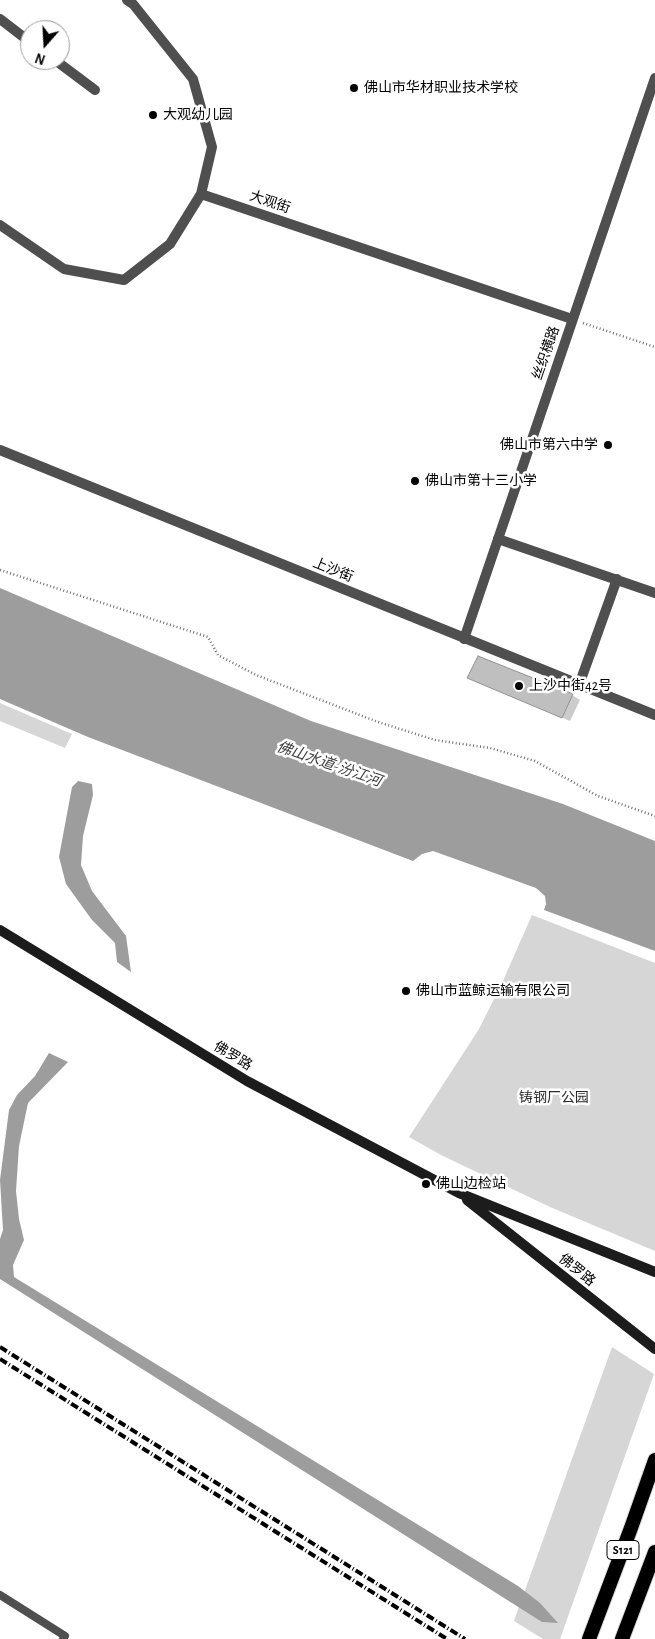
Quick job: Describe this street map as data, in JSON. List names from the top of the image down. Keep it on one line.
{"streets":{"highway":["S121"],"main road":["佛罗路"],"street":["大观街","丝织横路","上沙街"]},"crossings":[["大观街","丝织横路"],["丝织横路","上沙街"]],"water":["佛山水道-汾江河"],"parks":["铸钢厂公园"],"places":["佛山市华材职业技术学校","大观幼儿园","佛山市第六中学","佛山市第十三小学","上沙中街42号","佛山市蓝鲸运输有限公司","佛山边检站"],"north":"bottom"}
